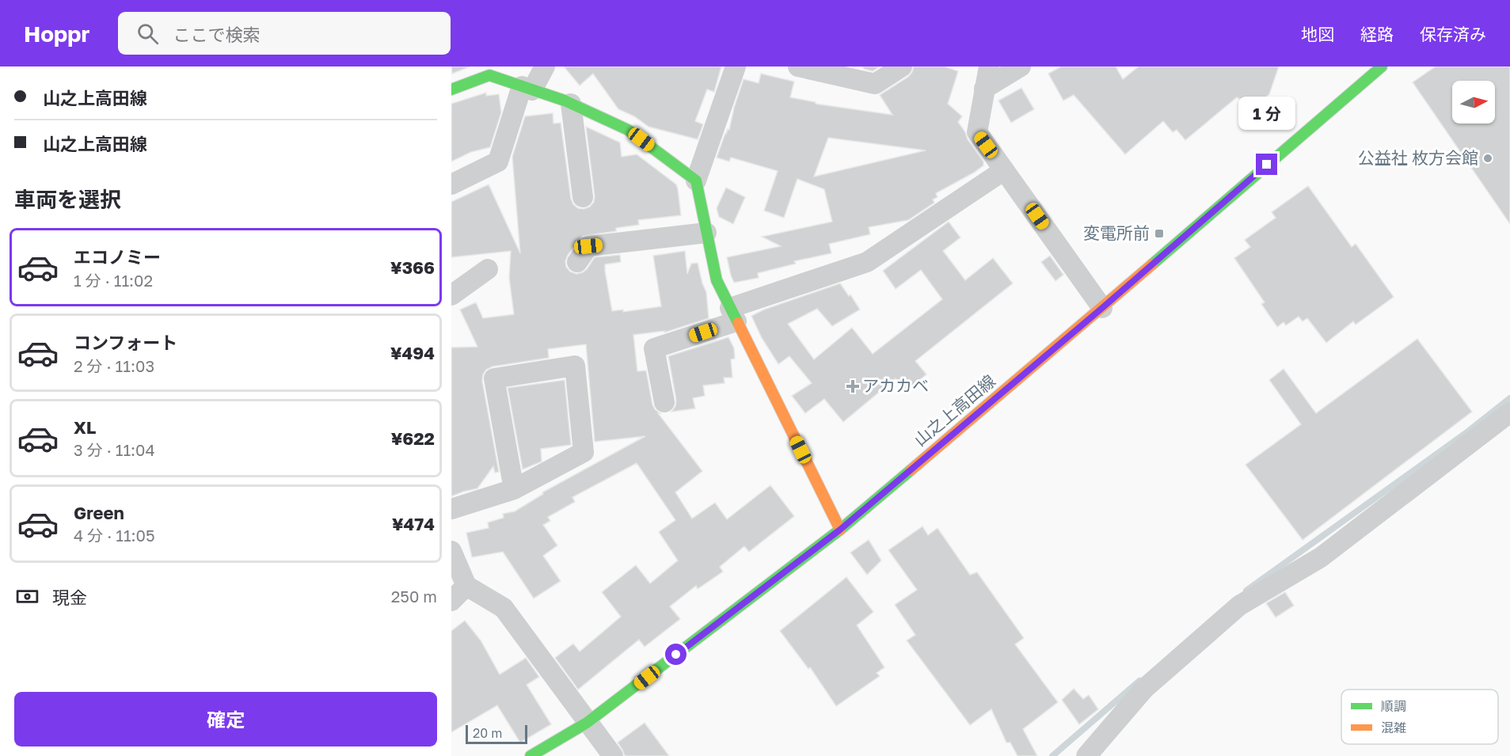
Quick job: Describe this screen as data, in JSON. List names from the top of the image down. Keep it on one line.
{"streets":{"street":["山之上高田線"]},"places":{"other":["公益社 枚方会館"],"transit":["変電所前"],"health":["アカカベ"]},"legend":["順調","混雑"],"scale_bar":"20 m","north":"right","page":{"header":"Hoppr","search":"ここで検索","nav":["地図","経路","保存済み"],"banner":["山之上高田線","山之上高田線"],"bubble":"1 分","heading":"車両を選択","list":[{"name":"エコノミー","note":"1 分 · 11:02","value":"¥366"},{"name":"コンフォート","note":"2 分 · 11:03","value":"¥494"},{"name":"XL","note":"3 分 · 11:04","value":"¥622"},{"name":"Green","note":"4 分 · 11:05","value":"¥474"}],"pay":["現金","250 m"],"buttons":"確定","scale":"20 m"}}
